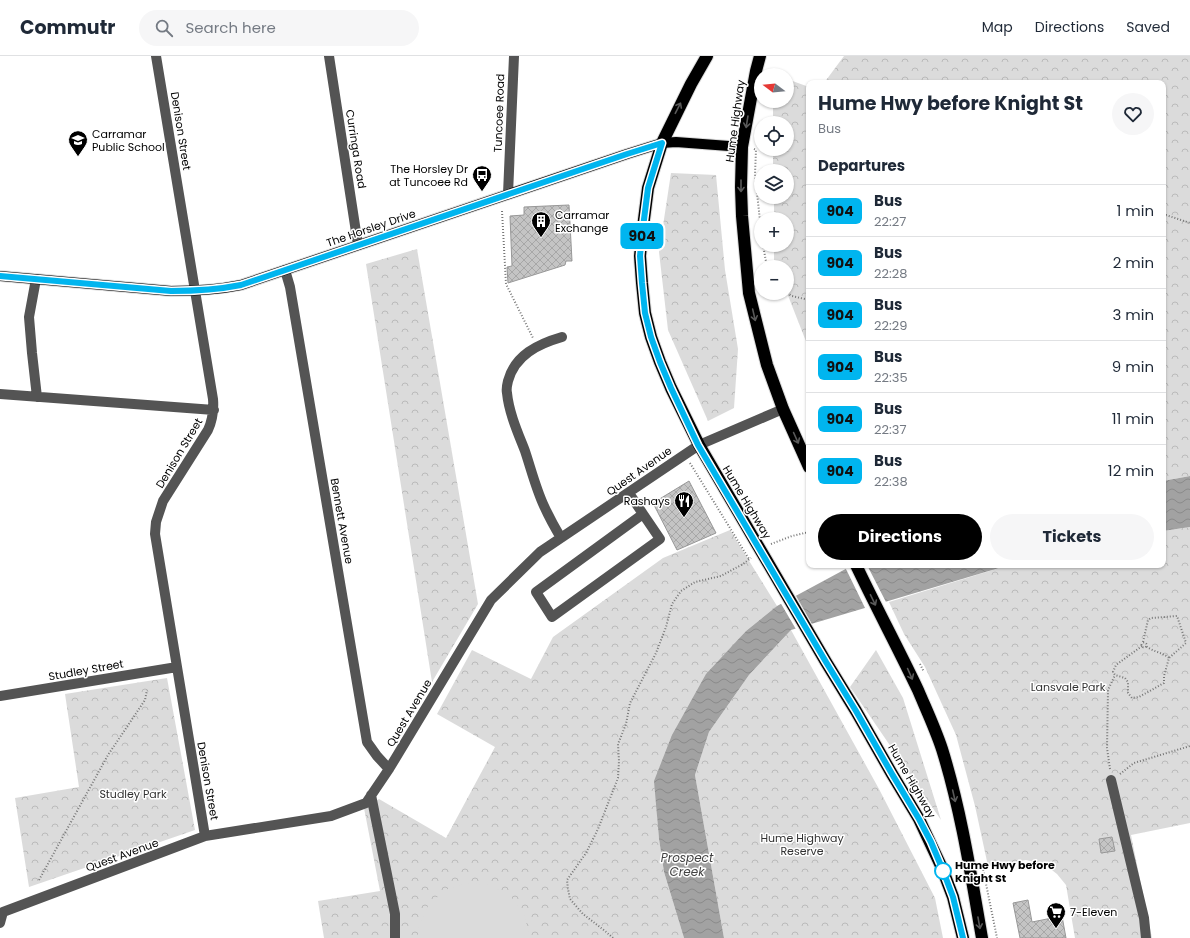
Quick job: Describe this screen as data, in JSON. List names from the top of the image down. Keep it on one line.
{"streets":{"highway":["Hume Highway"],"main road":["The Horsley Drive"],"street":["Tuncoee Road","Denison Street","Curringa Road","Quest Avenue","Bennett Avenue","Studley Street"]},"crossings":[["Tuncoee Road","The Horsley Drive"],["Hume Highway","The Horsley Drive"],["Hume Highway","Quest Avenue"],["Denison Street","The Horsley Drive"],["Denison Street","Quest Avenue"],["Denison Street","Studley Street"],["Curringa Road","The Horsley Drive"],["The Horsley Drive","Bennett Avenue"],["Quest Avenue","Bennett Avenue"]],"water":["Prospect Creek"],"parks":["Lansvale Park","Studley Park","Hume Highway Reserve"],"places":{"school or university":["Carramar Public School"],"bus stop":["The Horsley Dr at Tuncoee Rd"],"building":["Carramar Exchange"],"restaurant":["Rashays"],"other":["Hume Hwy before Knight St"],"supermarket":["7-Eleven"]},"lines":["bus line 904"],"north":"left","page":{"header":"Commutr","search":"Search here","nav":["Map","Directions","Saved"],"on_map":"904","map_buttons":["+","−"],"heading":[["Hume Hwy before Knight St","Bus"],"Departures"],"list":[{"mark":"904","name":"Bus","note":"22:27","value":"1 min"},{"mark":"904","name":"Bus","note":"22:28","value":"2 min"},{"mark":"904","name":"Bus","note":"22:29","value":"3 min"},{"mark":"904","name":"Bus","note":"22:35","value":"9 min"},{"mark":"904","name":"Bus","note":"22:37","value":"11 min"},{"mark":"904","name":"Bus","note":"22:38","value":"12 min"}],"buttons":["Directions","Tickets"]}}
